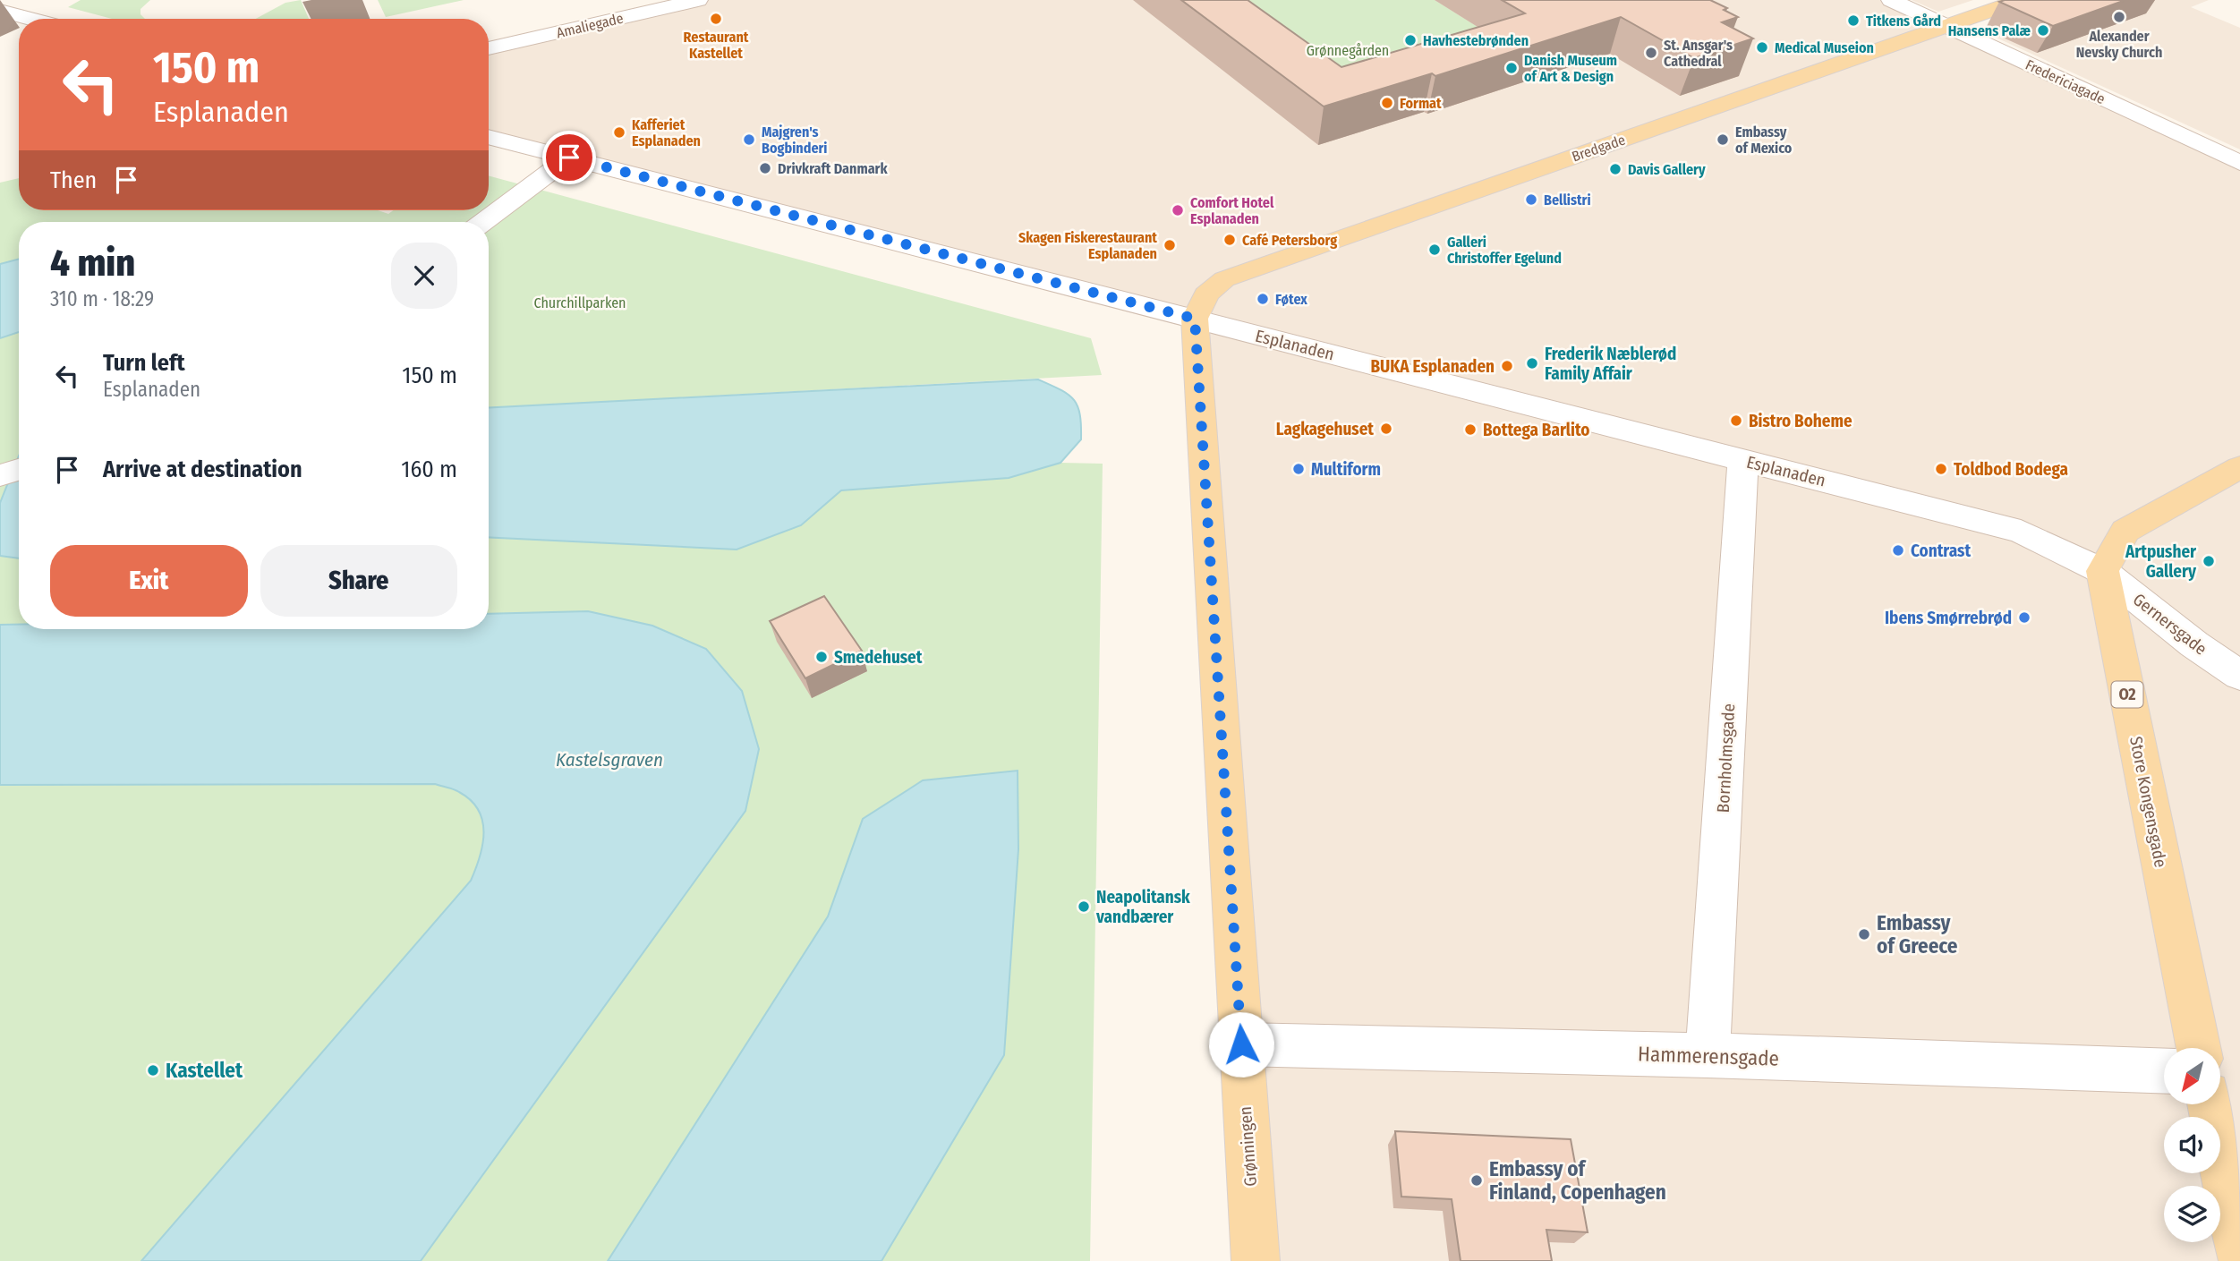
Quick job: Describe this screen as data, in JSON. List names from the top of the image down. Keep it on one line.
{"streets":{"main road":["Bredgade","O2","Store Kongensgade","Grønningen"],"street":["Amaliegade","Fredericiagade","Esplanaden","Gernersgade","Bornholmsgade","Hammerensgade"]},"crossings":[["Fredericiagade","Bredgade"],["Bredgade","Esplanaden"],["Bredgade","Grønningen"],["Esplanaden","Gernersgade"],["Esplanaden","Bornholmsgade"],["Esplanaden","Store Kongensgade"],["Esplanaden","Grønningen"],["Gernersgade","Store Kongensgade"],["Bornholmsgade","Hammerensgade"],["Hammerensgade","Grønningen"]],"water":["Kastelsgraven"],"parks":["Grønnegården","Churchillparken"],"places":["Alexander Nevsky Church","Restaurant Kastellet","Titkens Gård","Hansens Palæ","Havhestebrønden","Medical Museion","St. Ansgar's Cathedral","Danish Museum of Art & Design","Format","Kafferiet Esplanaden","Majgren's Bogbinderi","Embassy of Mexico","Drivkraft Danmark","Davis Gallery","Bellistri","Comfort Hotel Esplanaden","Café Petersborg","Skagen Fiskerestaurant Esplanaden","Galleri Christoffer Egelund","Føtex","Frederik Næblerød Family Affair","BUKA Esplanaden","Bistro Boheme","Lagkagehuset","Bottega Barlito","Multiform","Toldbod Bodega","Contrast","Artpusher Gallery","Ibens Smørrebrød","Smedehuset","Neapolitansk vandbærer","Embassy of Greece","Kastellet","Embassy of Finland, Copenhagen"],"north":"bottom left","page":{"turn":["150 m","Esplanaden"],"then":"Then","heading":["4 min","310 m · 18:29"],"list":[{"name":"Turn left","note":"Esplanaden","value":"150 m"},{"name":"Arrive at destination","value":"160 m"}],"buttons":["Exit","Share"]}}
